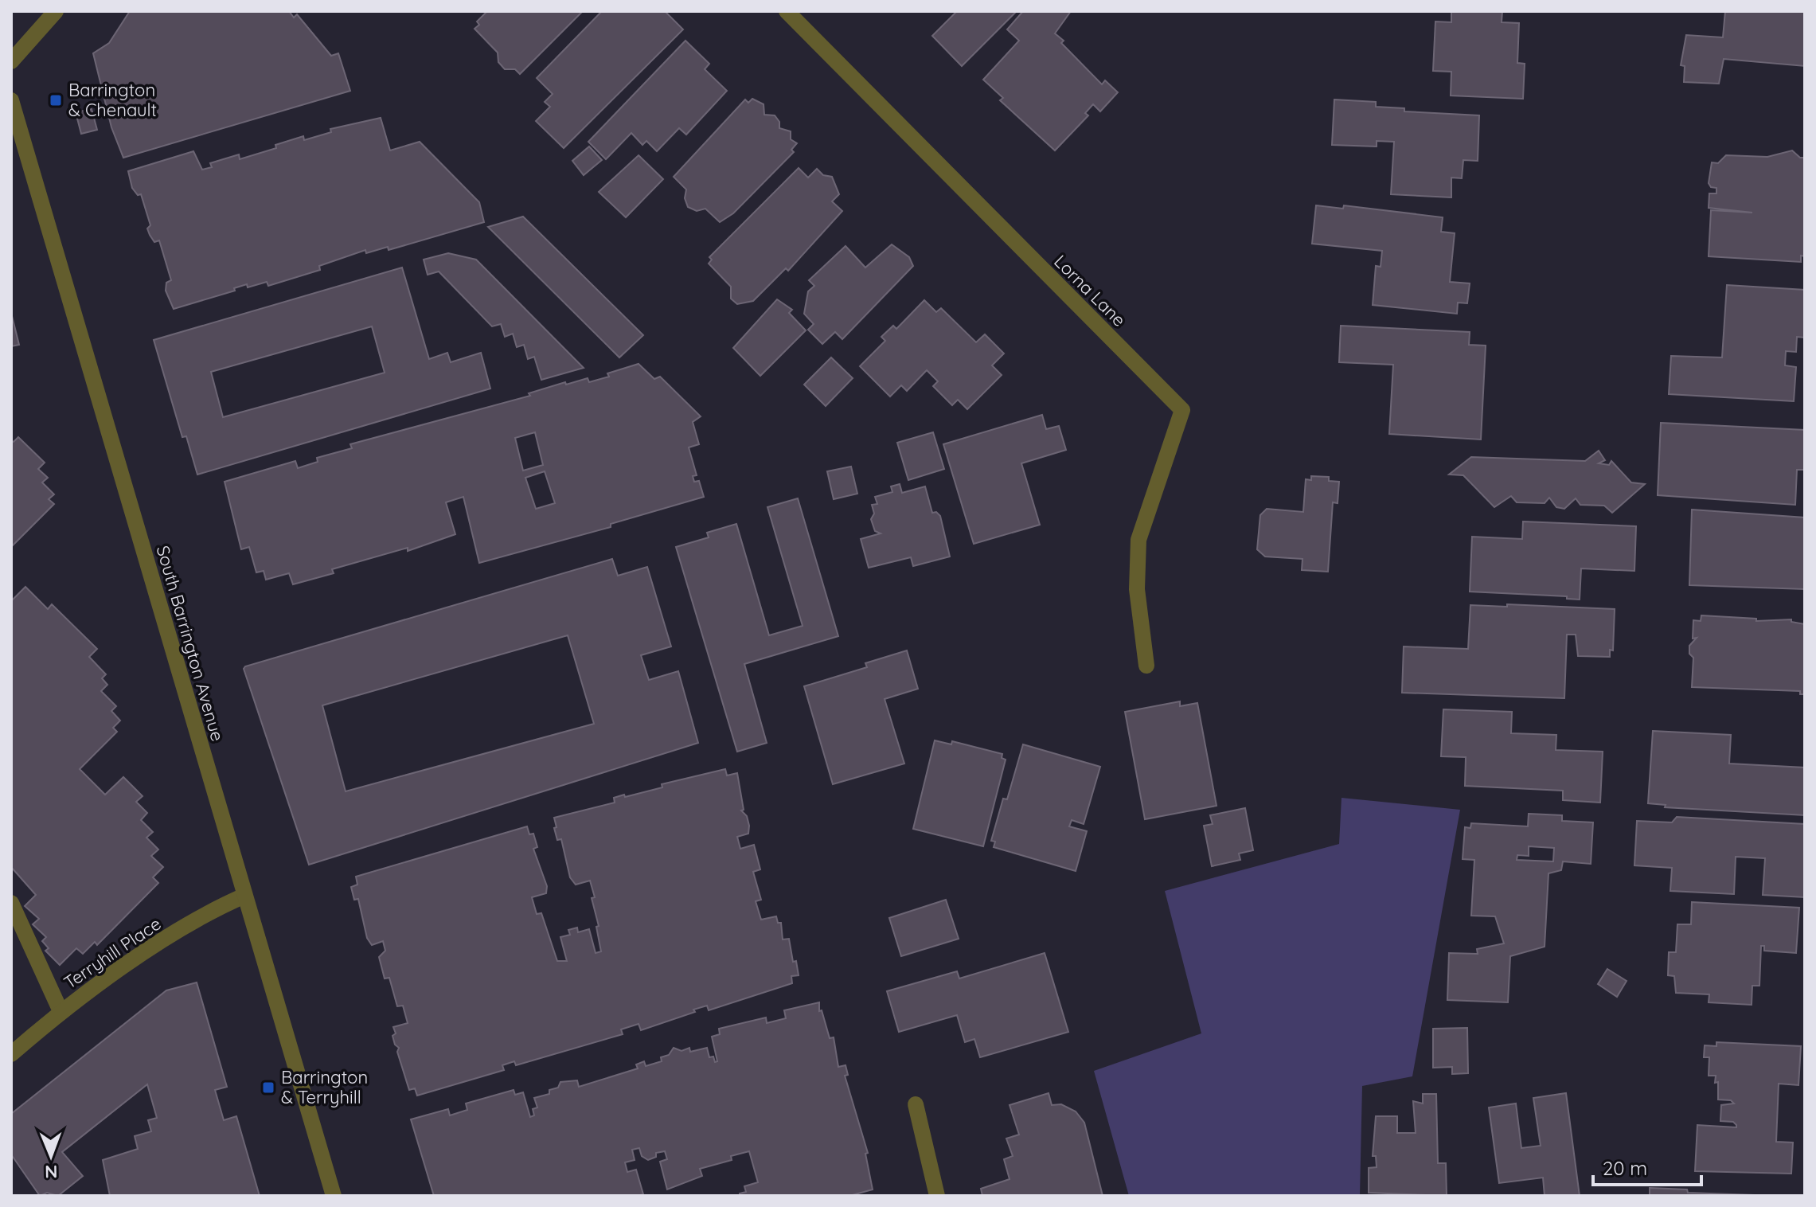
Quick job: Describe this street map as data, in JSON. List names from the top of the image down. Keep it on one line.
{"streets":{"street":["Lorna Lane","South Barrington Avenue","Terryhill Place"]},"crossings":[["South Barrington Avenue","Terryhill Place"]],"places":{"transit":["Barrington & Chenault","Barrington & Terryhill"]},"scale_bar":"20 m","north":"bottom"}
